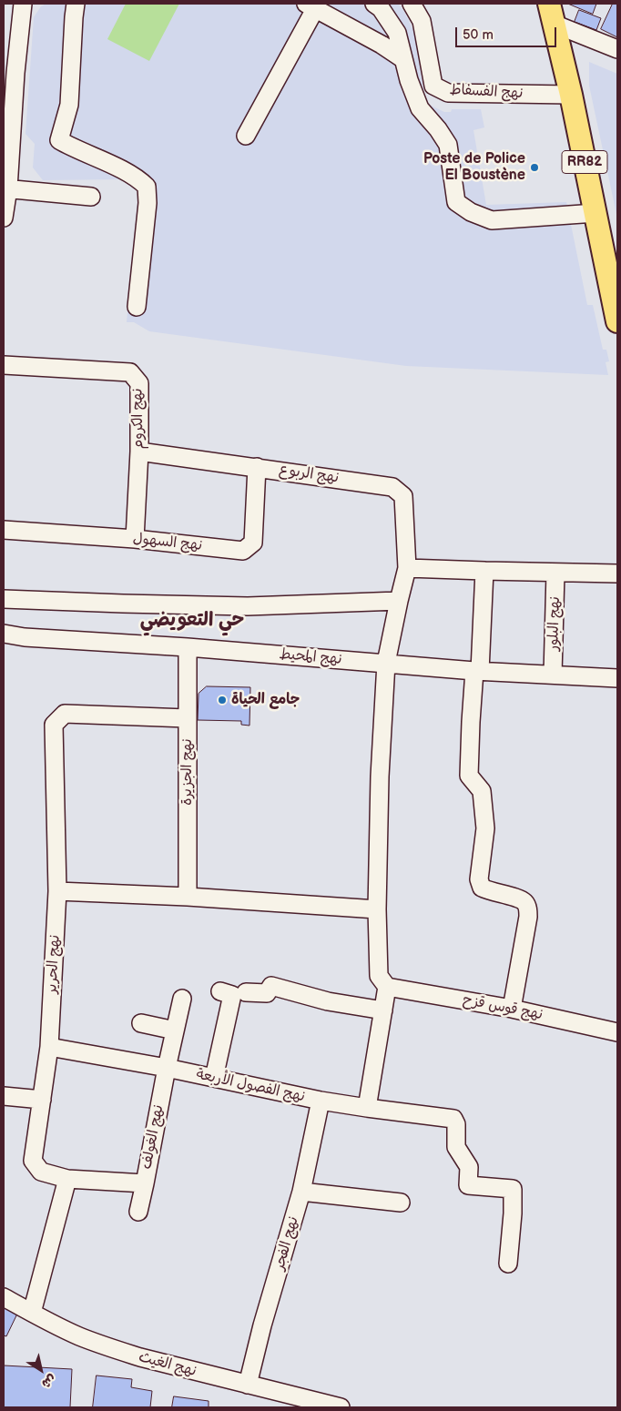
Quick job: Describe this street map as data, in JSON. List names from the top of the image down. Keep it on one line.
{"streets":{"main road":["RR82"],"street":["نهج الفسفاط","نهج الكروم","نهج الربوع","نهج السهول","نهج البلور","نهج المحيط","نهج الجزيرة","نهج الحرير","نهج قوس قزح","نهج الفصول الأربعة","نهج الغولف","نهج الفجر","نهج الغيث"]},"crossings":[["نهج الفسفاط","RR82"],["نهج الكروم","نهج الربوع"],["نهج الكروم","نهج السهول"],["نهج الربوع","نهج السهول"],["نهج الربوع","نهج المحيط"],["نهج الربوع","نهج قوس قزح"],["نهج البلور","نهج المحيط"],["نهج المحيط","نهج الجزيرة"],["نهج الجزيرة","نهج الحرير"],["نهج الحرير","نهج الفصول الأربعة"],["نهج الحرير","نهج الغولف"],["نهج الفصول الأربعة","نهج الغولف"],["نهج الفصول الأربعة","نهج الفجر"],["نهج الفجر","نهج الغيث"]],"districts":["حي التعويضي"],"places":["Poste de Police El Boustène","جامع الحياة"],"scale_bar":"50 m","north":"bottom right"}
